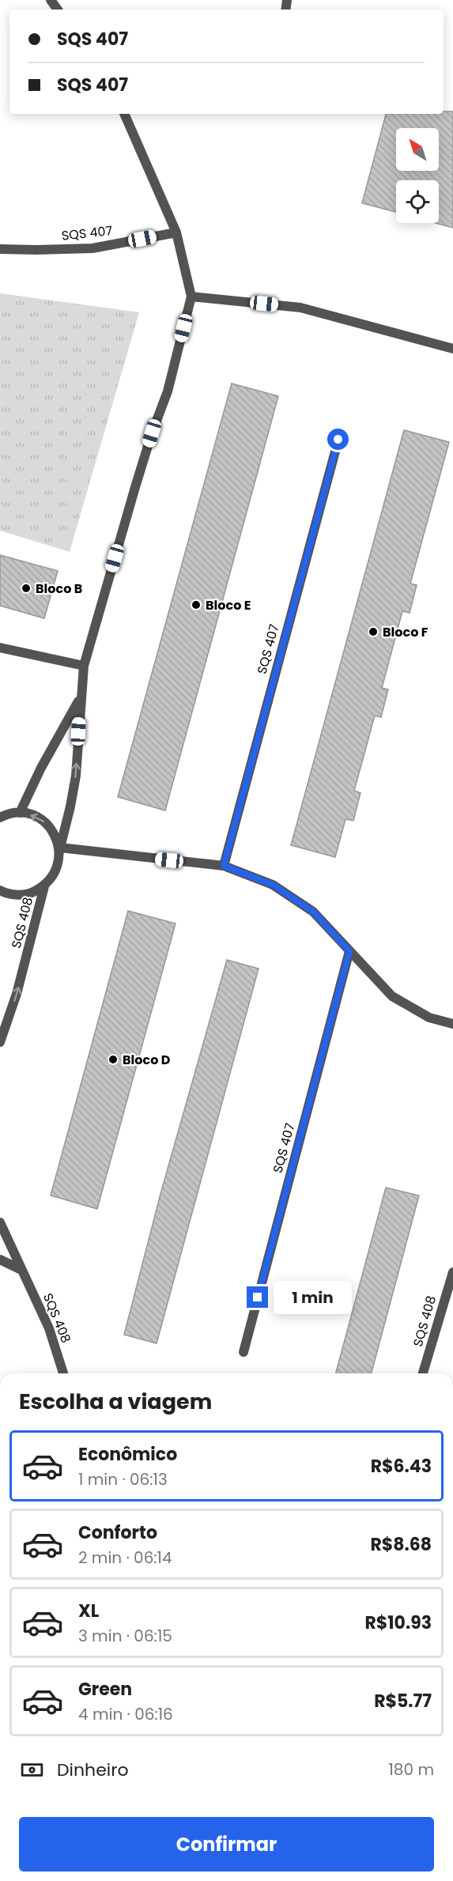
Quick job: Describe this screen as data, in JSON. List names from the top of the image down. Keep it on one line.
{"streets":{"street":["SQS 407","SQS 408"]},"places":["Bloco B","Bloco E","Bloco F","Bloco D"],"north":"top left","page":{"banner":["SQS 407","SQS 407"],"bubble":"1 min","heading":"Escolha a viagem","list":[{"name":"Econômico","note":"1 min · 06:13","value":"R$6.43"},{"name":"Conforto","note":"2 min · 06:14","value":"R$8.68"},{"name":"XL","note":"3 min · 06:15","value":"R$10.93"},{"name":"Green","note":"4 min · 06:16","value":"R$5.77"}],"pay":["Dinheiro","180 m"],"buttons":"Confirmar"}}
